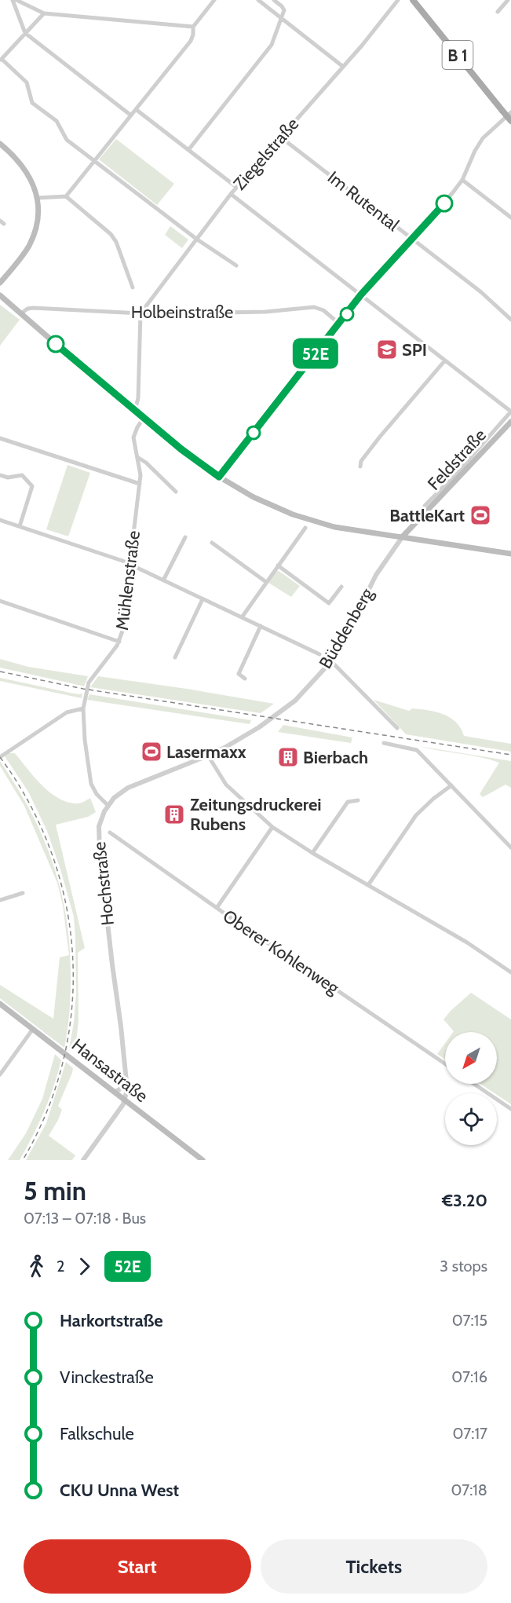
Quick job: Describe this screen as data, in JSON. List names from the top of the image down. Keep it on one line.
{"streets":{"main road":["B 1","Feldstraße","Hansastraße"],"street":["Ziegelstraße","Im Rutental","Holbeinstraße","Mühlenstraße","Büddenberg","Hochstraße","Oberer Kohlenweg"]},"crossings":[["Ziegelstraße","Im Rutental"],["Ziegelstraße","Holbeinstraße"],["Feldstraße","Büddenberg"],["Büddenberg","Hochstraße"],["Hochstraße","Hansastraße"]],"places":{"school or university":["SPI"],"sports":["BattleKart","Lasermaxx"],"building":["Bierbach","Zeitungsdruckerei Rubens"]},"lines":["bus line 52E"],"north":"bottom left","page":{"on_map":"52E","heading":["5 min","07:13 – 07:18 · Bus","€3.20"],"legs":["2","52E","3 stops"],"list":[{"name":"Harkortstraße","value":"07:15"},{"name":"Vinckestraße","value":"07:16"},{"name":"Falkschule","value":"07:17"},{"name":"CKU Unna West","value":"07:18"}],"buttons":["Start","Tickets"]}}
